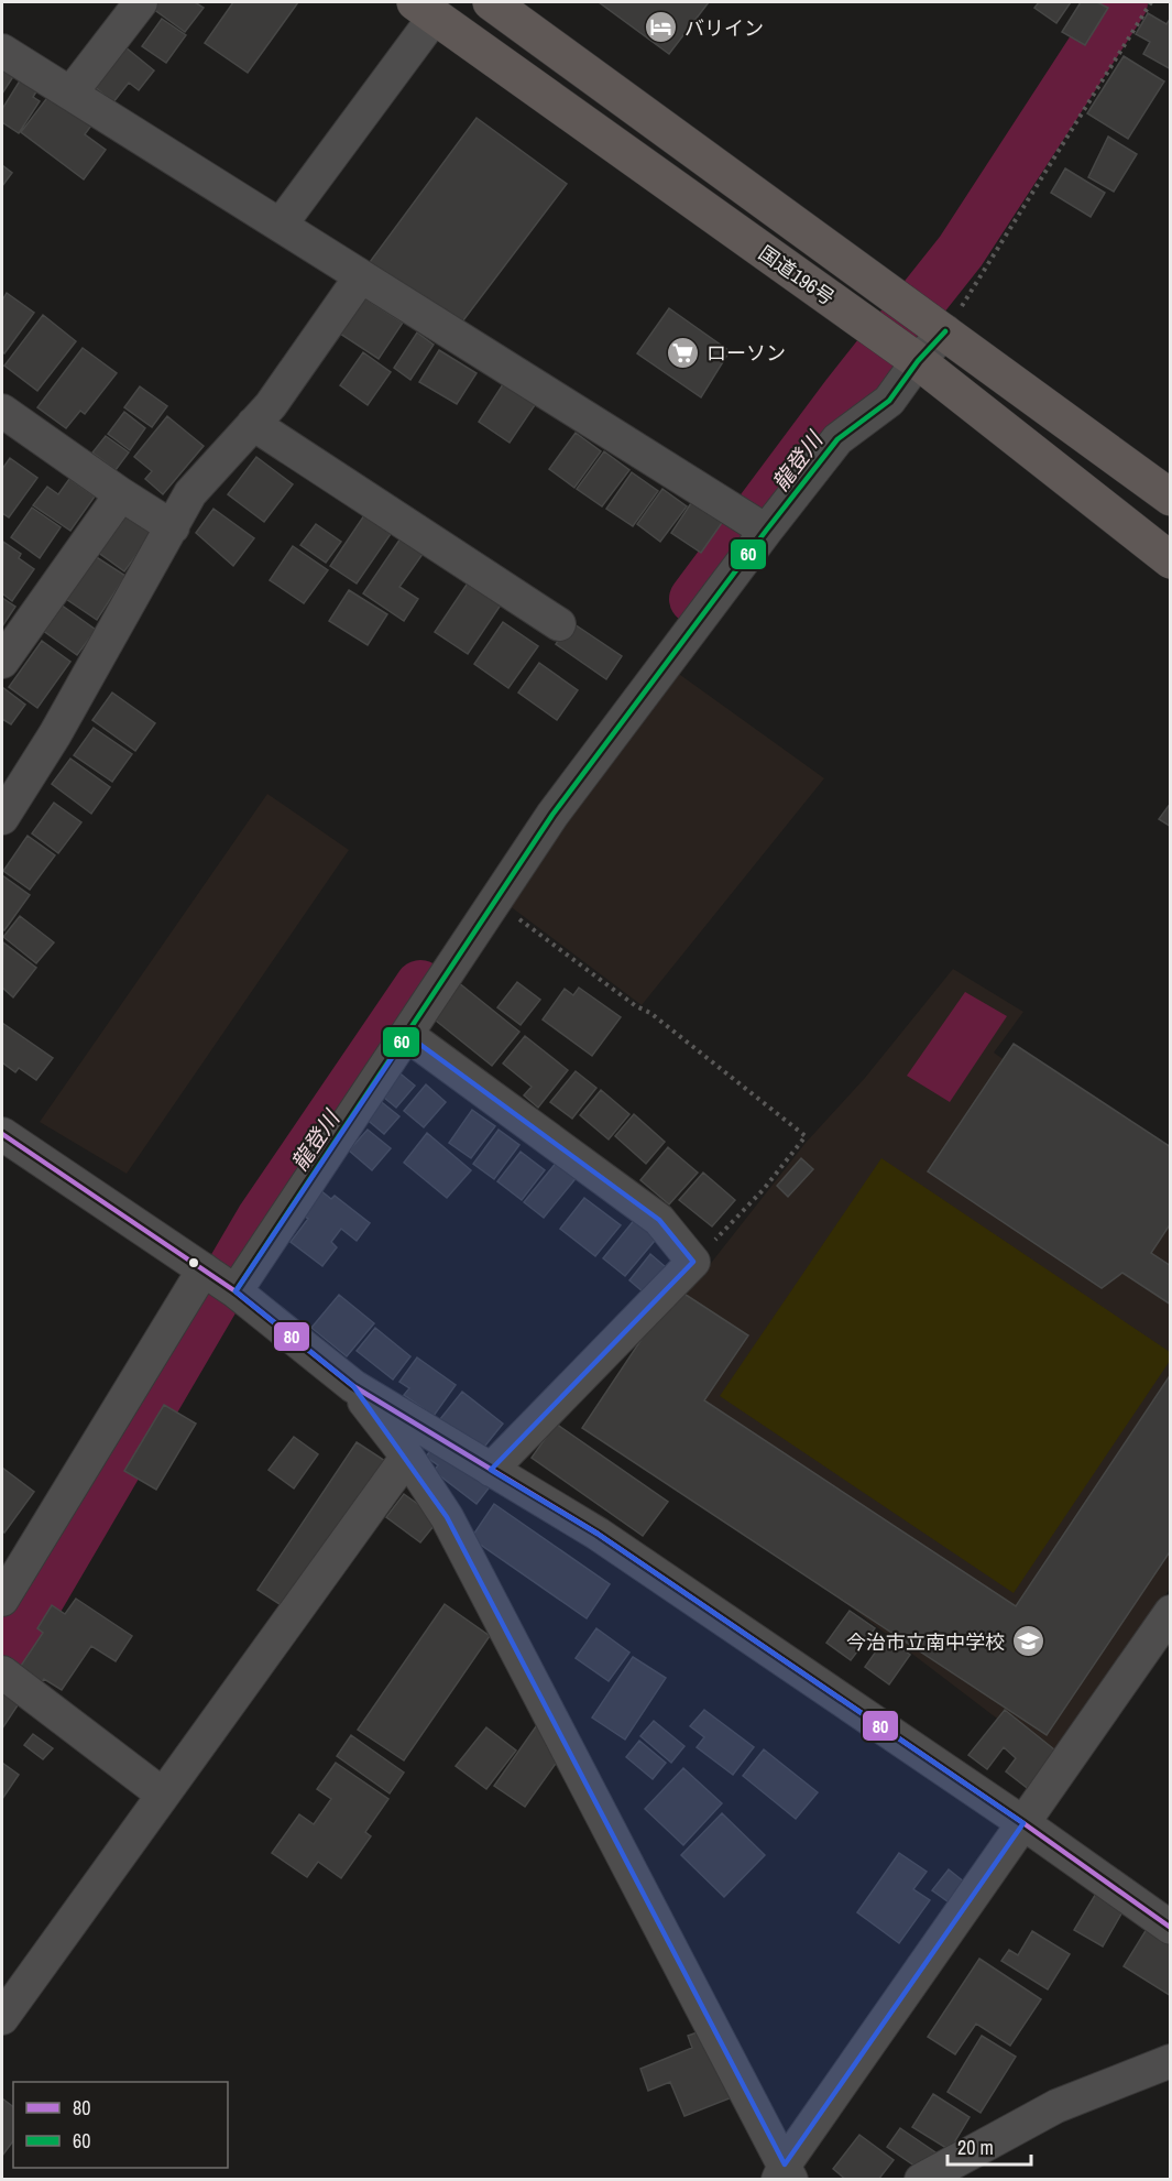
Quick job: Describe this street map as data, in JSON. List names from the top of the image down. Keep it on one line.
{"streets":{"highway":["国道196号"]},"water":["龍登川"],"places":{"hotel":["バリイン"],"supermarket":["ローソン"],"school or university":["今治市立南中学校"]},"lines":["transit line 60","transit line 80"],"legend":["80","60"],"scale_bar":"20 m"}
